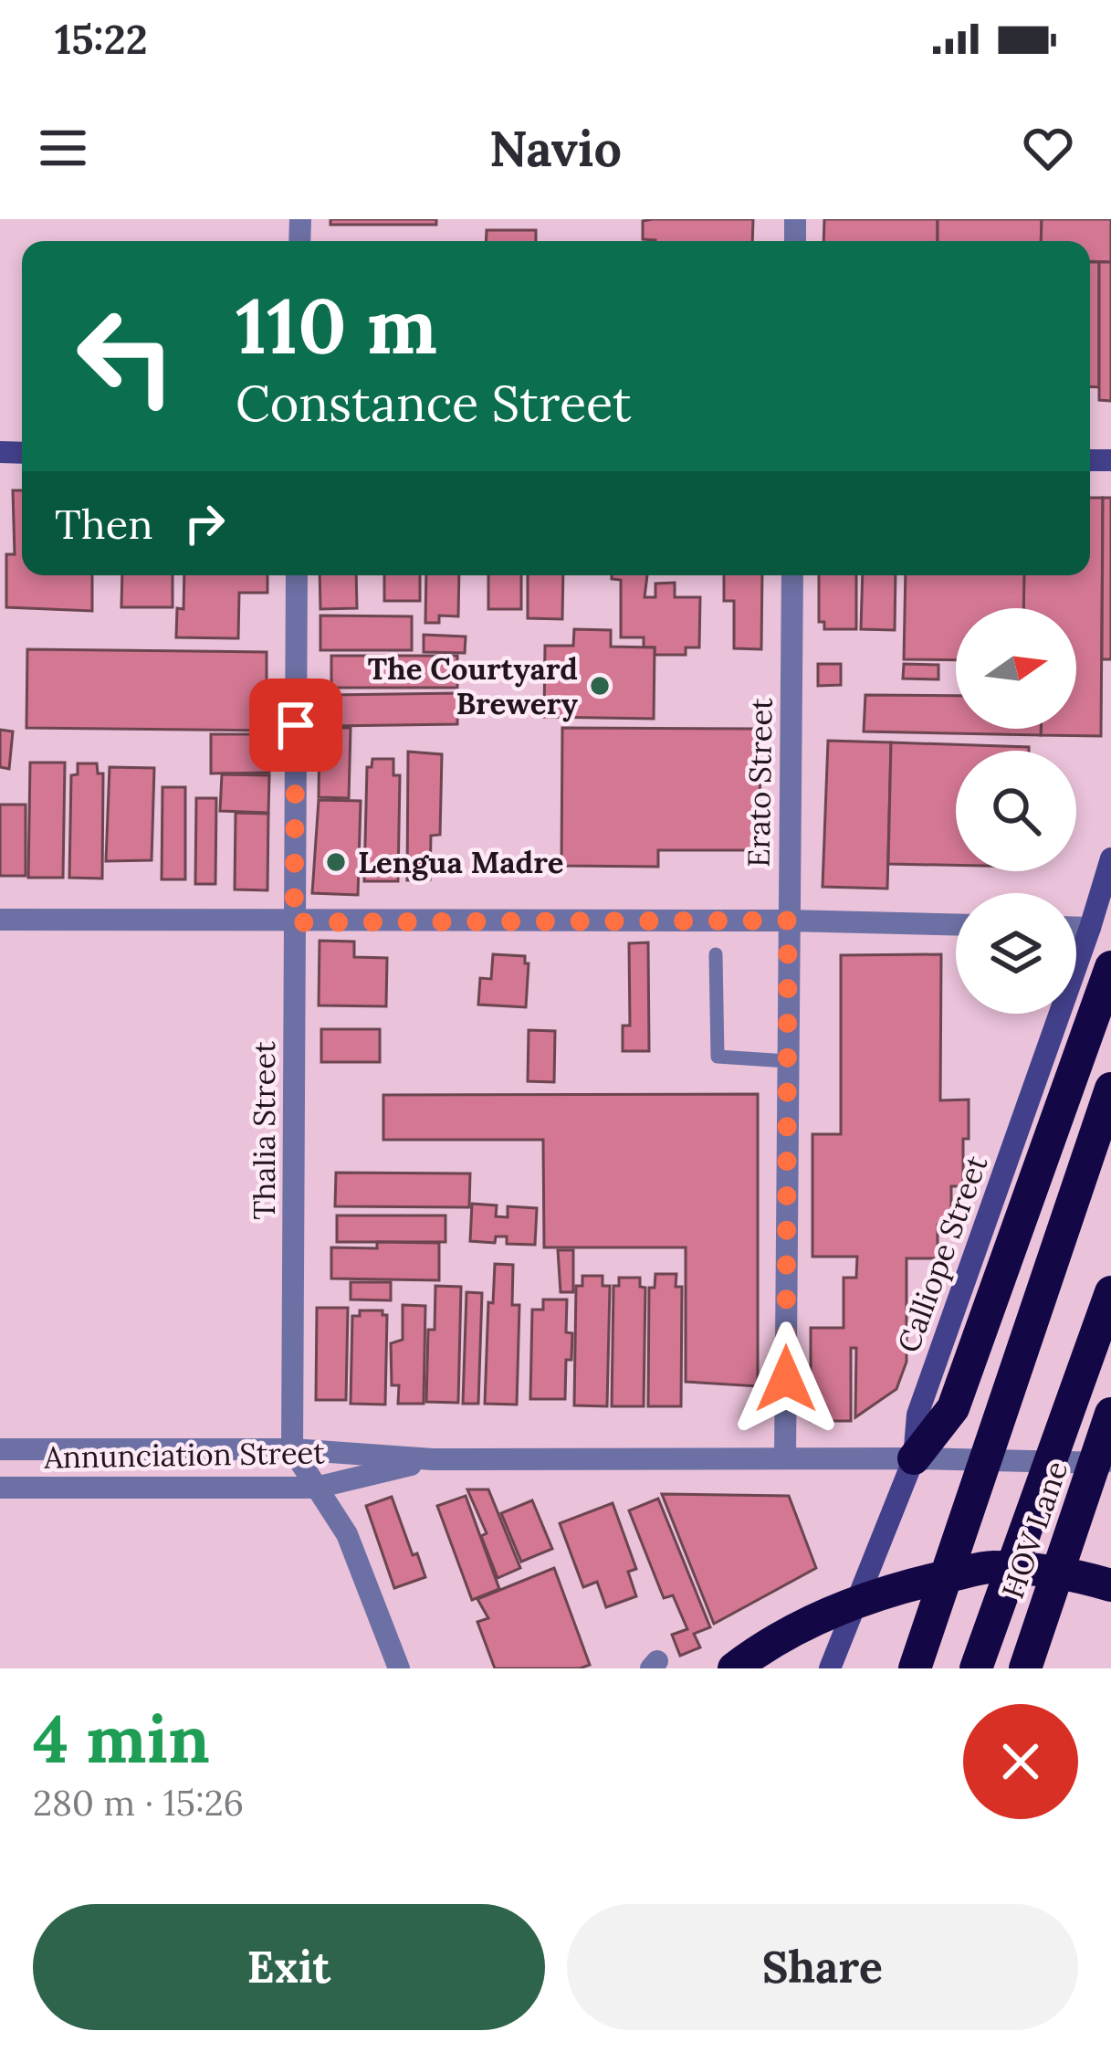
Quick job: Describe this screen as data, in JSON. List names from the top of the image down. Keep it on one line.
{"streets":{"highway":["HOV Lane"],"street":["Erato Street","Thalia Street","Calliope Street","Annunciation Street"]},"crossings":[["Erato Street","Annunciation Street"],["Thalia Street","Annunciation Street"],["Calliope Street","Annunciation Street"]],"places":["The Courtyard Brewery","Lengua Madre"],"north":"right","page":{"status":"15:22","header":"Navio","turn":["110 m","Constance Street"],"then":"Then","heading":["4 min","280 m · 15:26"],"buttons":["Exit","Share"]}}
